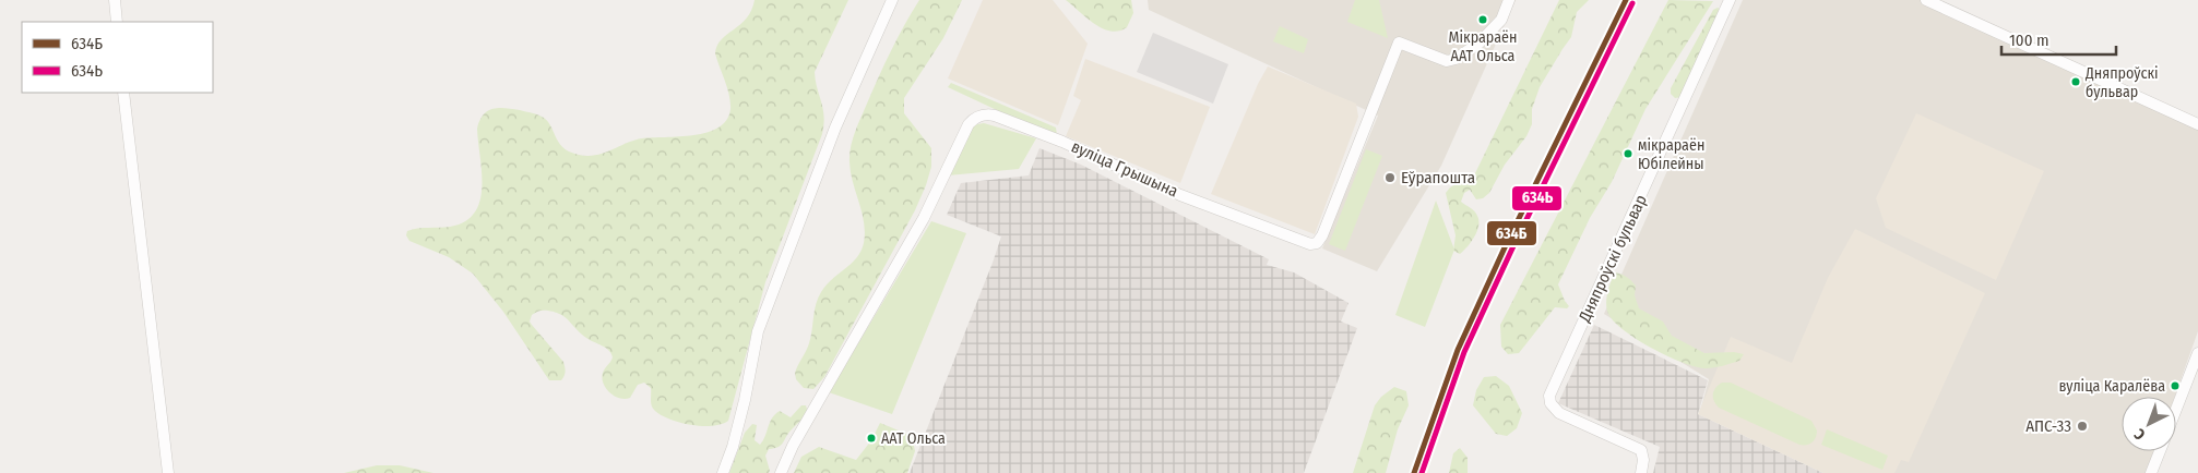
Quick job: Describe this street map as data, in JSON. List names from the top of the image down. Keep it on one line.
{"streets":{"street":["вуліца Грышына","Дняпроўскі бульвар"]},"places":["Мікрараён ААТ Ольса","Дняпроўскі бульвар","мікрараён Юбілейны","Еўрапошта","вуліца Каралёва","АПС-33","ААТ Ольса"],"lines":["transit line 634Б","transit line 634Ь"],"legend":["634Б","634Ь"],"scale_bar":"100 m","north":"bottom left"}
